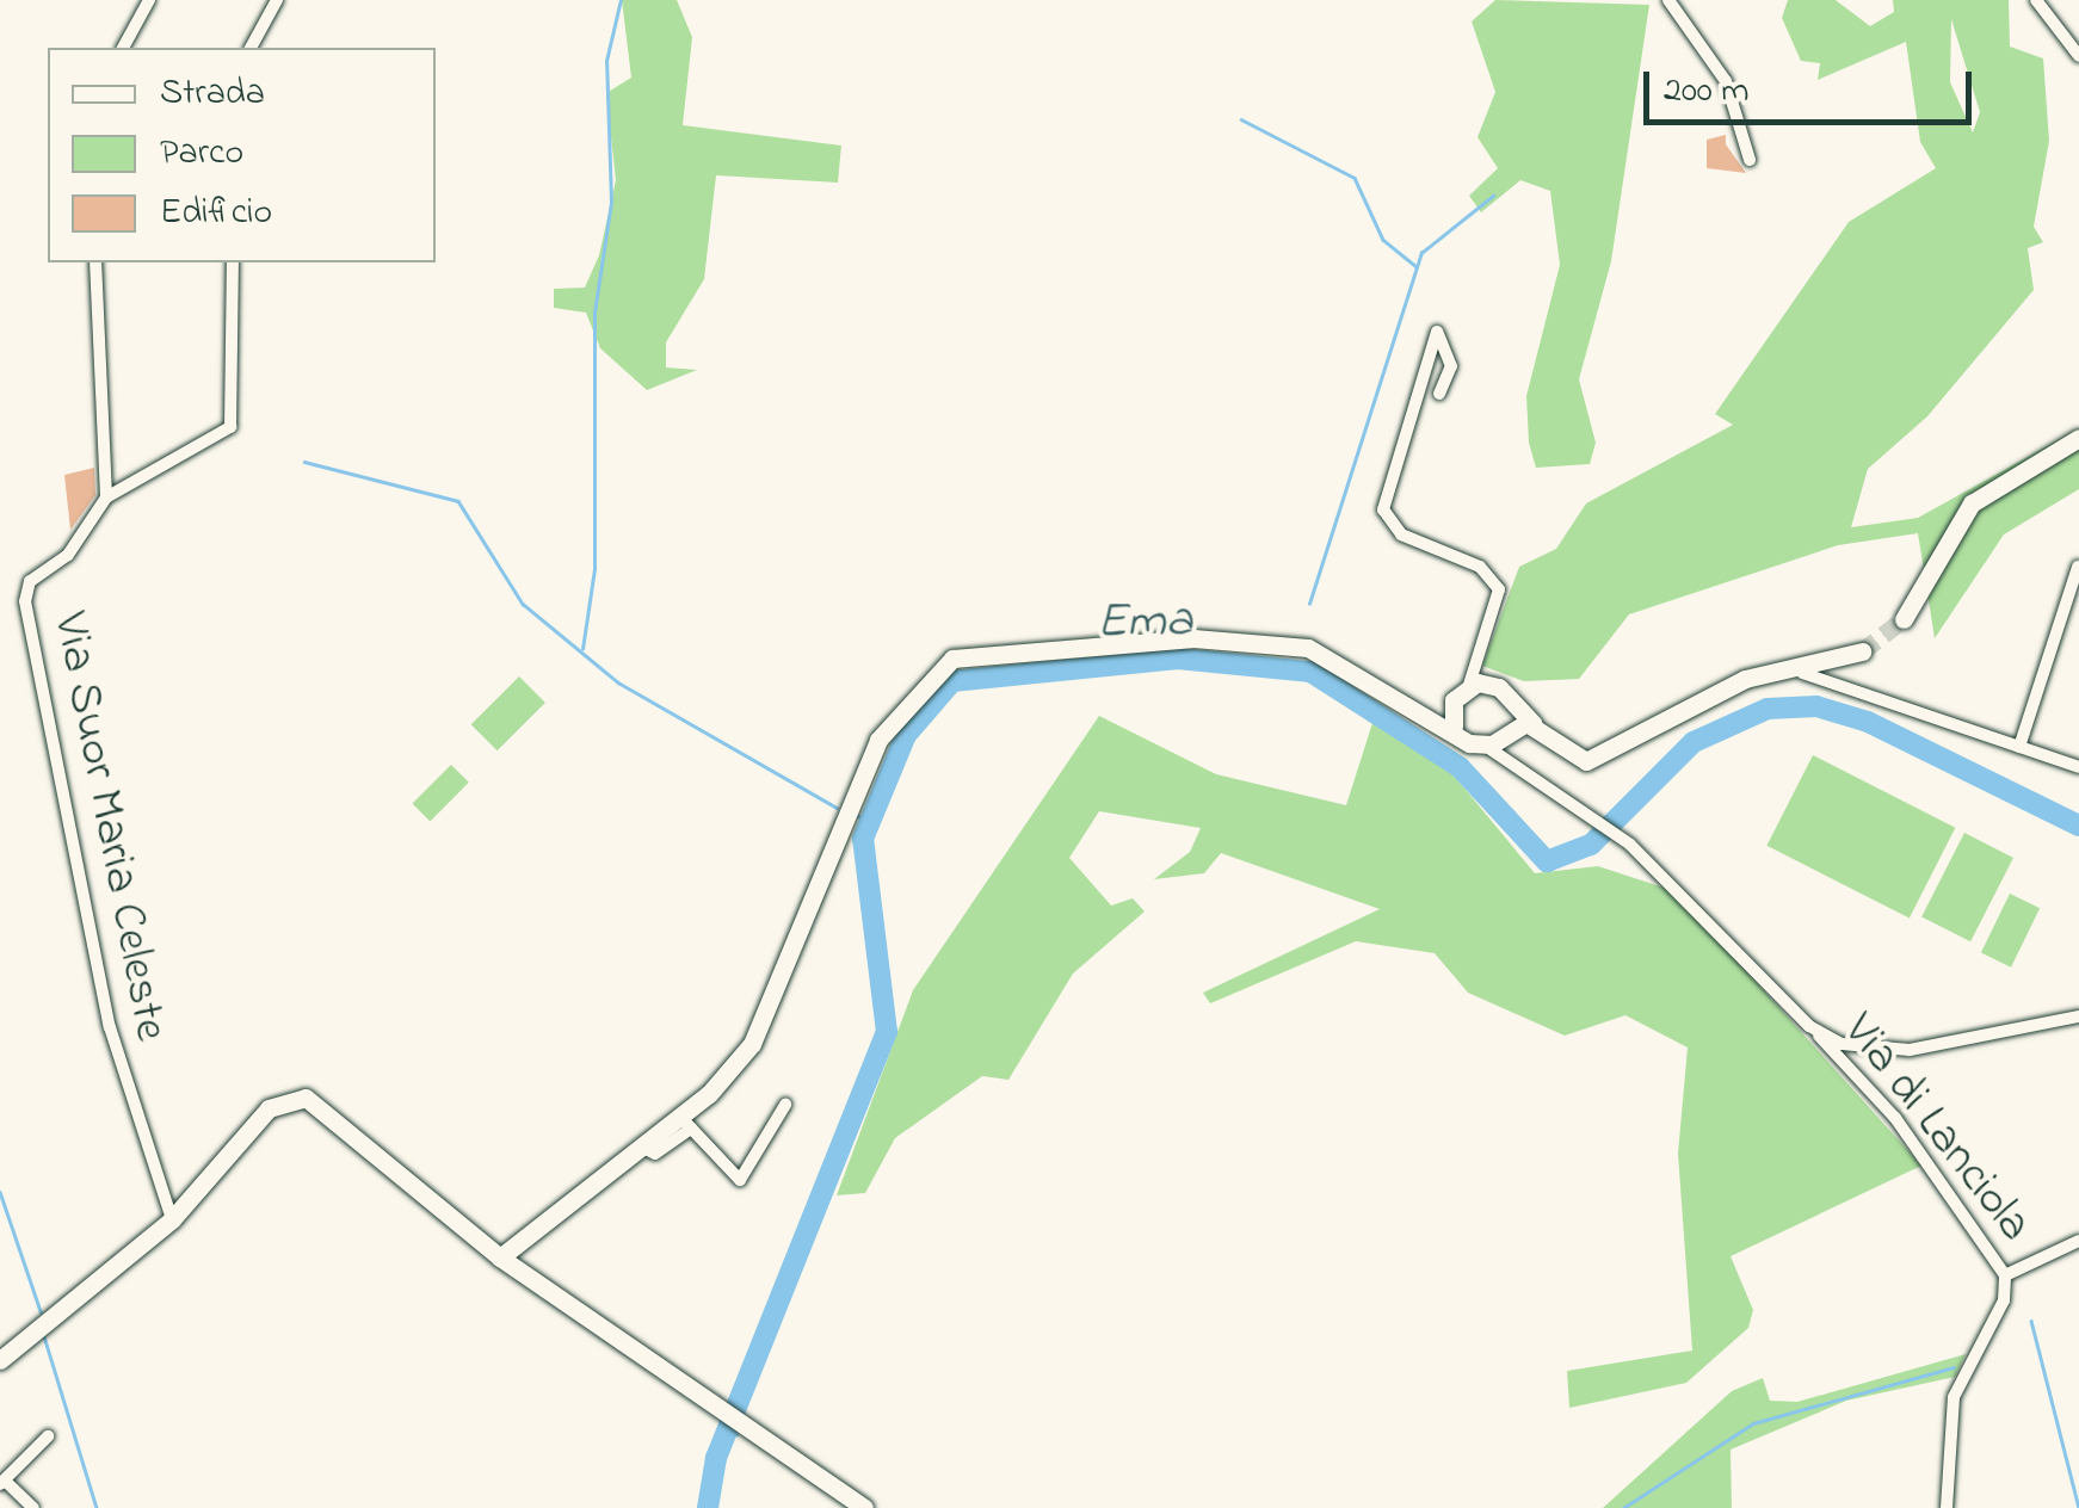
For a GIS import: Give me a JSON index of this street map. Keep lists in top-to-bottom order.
{
  "streets": {
    "street": ["Via Suor Maria Celeste", "Via di Lanciola"]
  },
  "water": ["Ema"],
  "legend": ["Strada", "Parco", "Edificio"],
  "scale_bar": "200 m"
}
